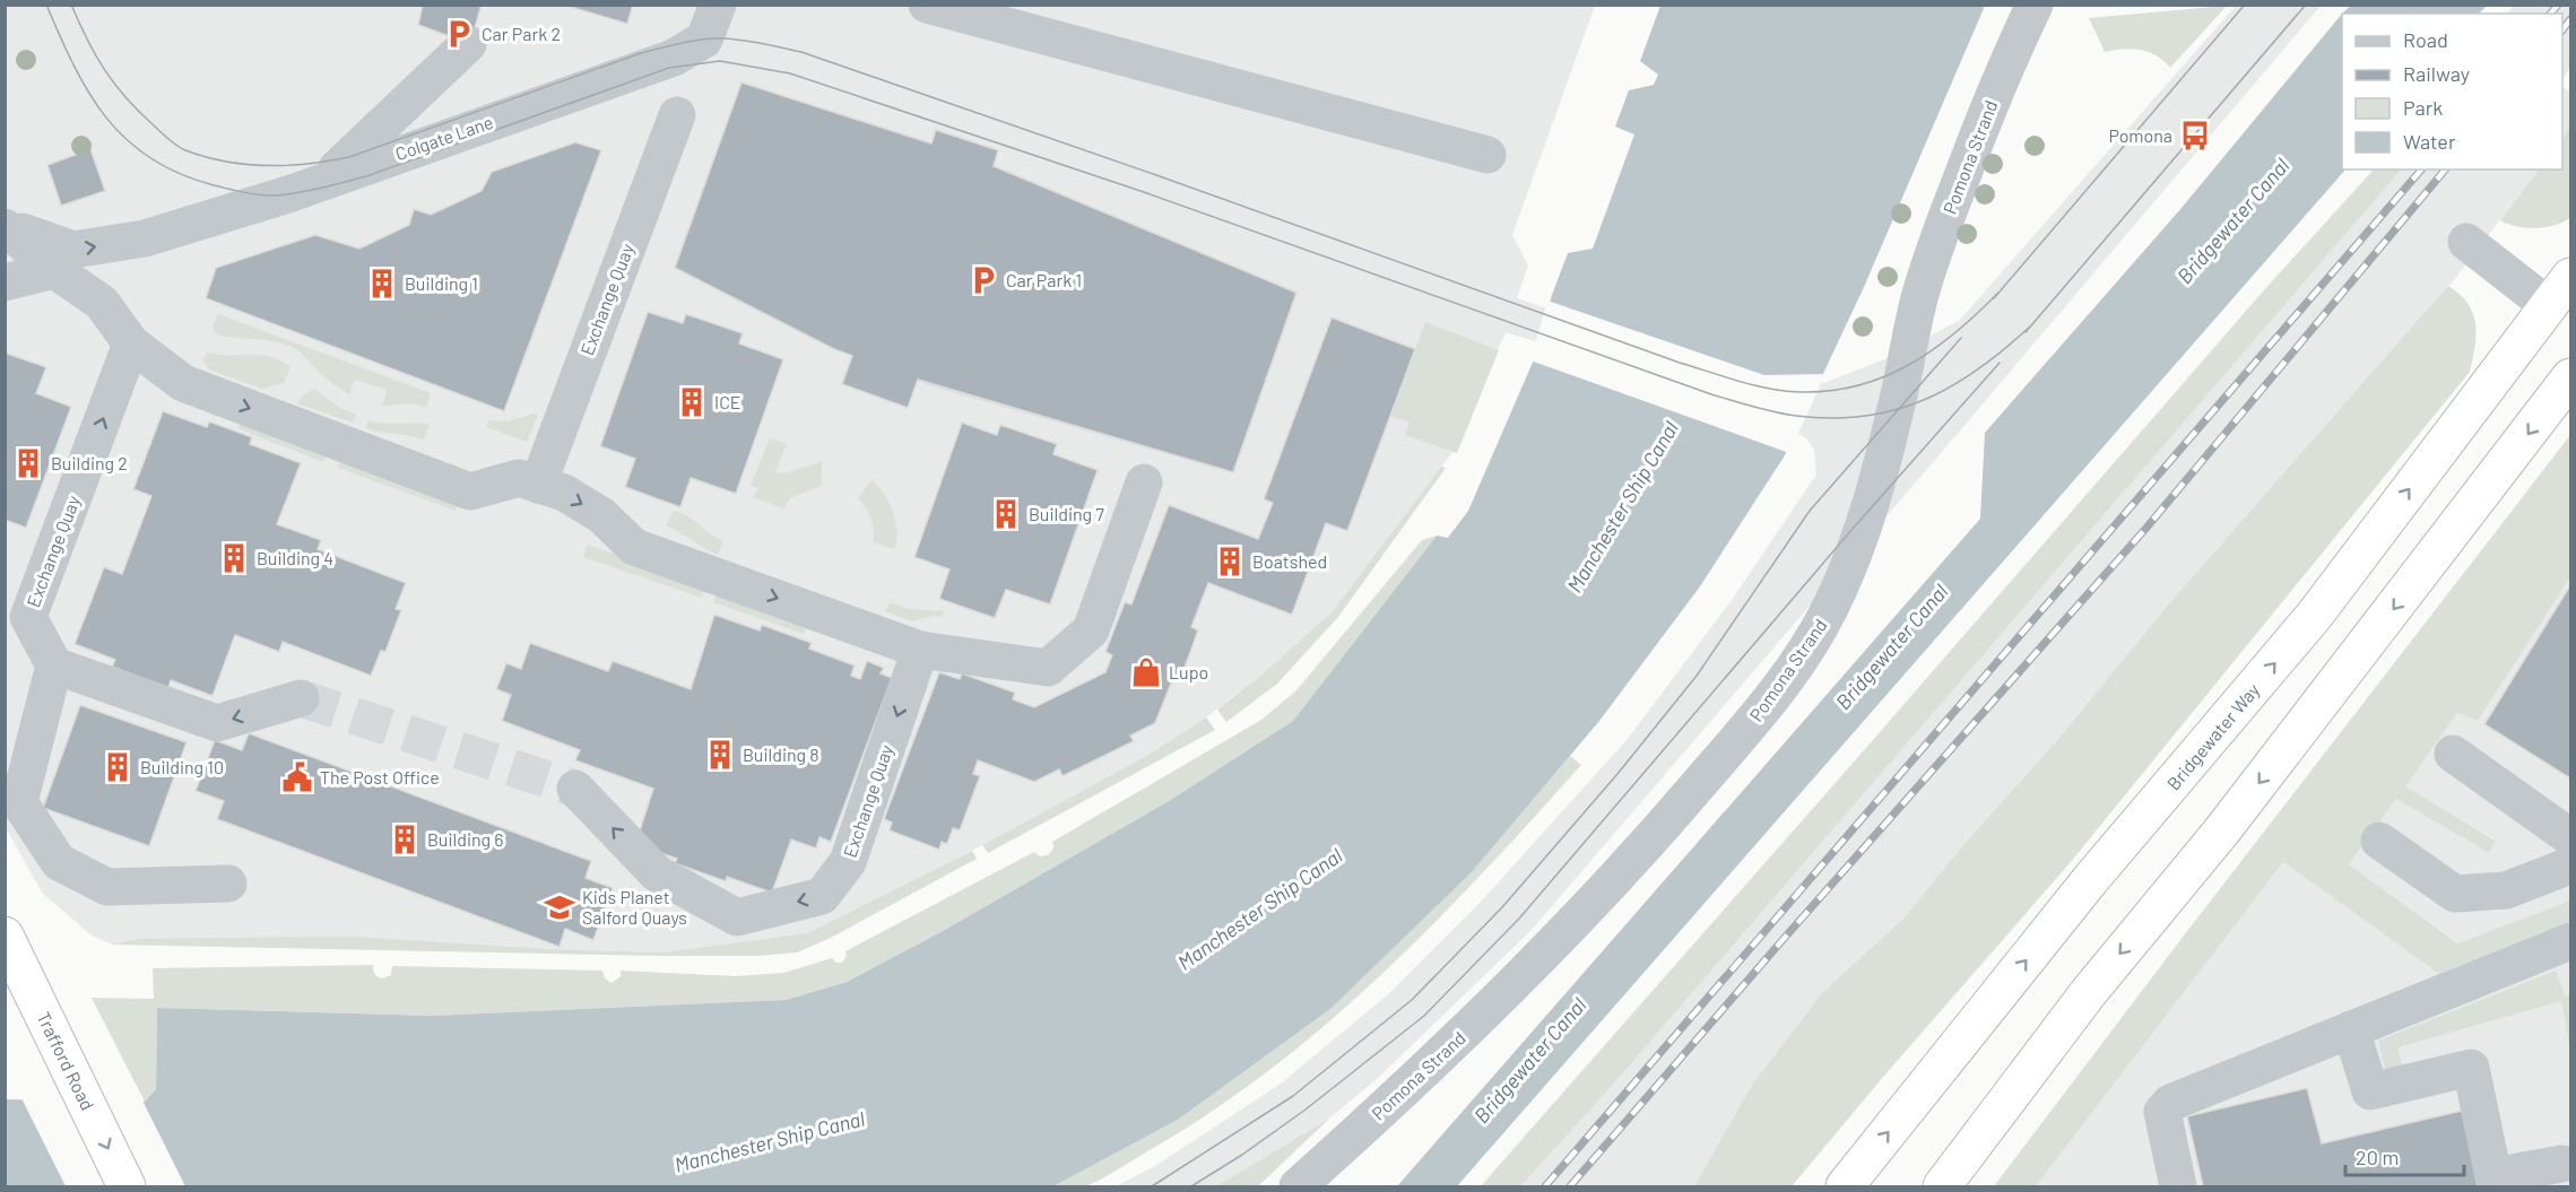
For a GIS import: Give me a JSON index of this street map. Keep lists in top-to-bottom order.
{
  "streets": {
    "highway": ["Bridgewater Way", "Trafford Road"],
    "street": ["Colgate Lane", "Pomona Strand", "Exchange Quay"]
  },
  "one_way": ["Colgate Lane", "Trafford Road"],
  "water": ["Bridgewater Canal", "Manchester Ship Canal"],
  "places": {
    "parking": ["Car Park 2", "Car Park 1"],
    "bus stop": ["Pomona"],
    "building": [
      "Building 1",
      "ICE",
      "Building 2",
      "Building 7",
      "Building 4",
      "Boatshed",
      "Building 8",
      "Building 10",
      "Building 6"
    ],
    "shop": ["Lupo"],
    "public building": ["The Post Office"],
    "school or university": ["Kids Planet Salford Quays"]
  },
  "legend": [
    "Road",
    "Railway",
    "Park",
    "Water"
  ],
  "scale_bar": "20 m"
}
